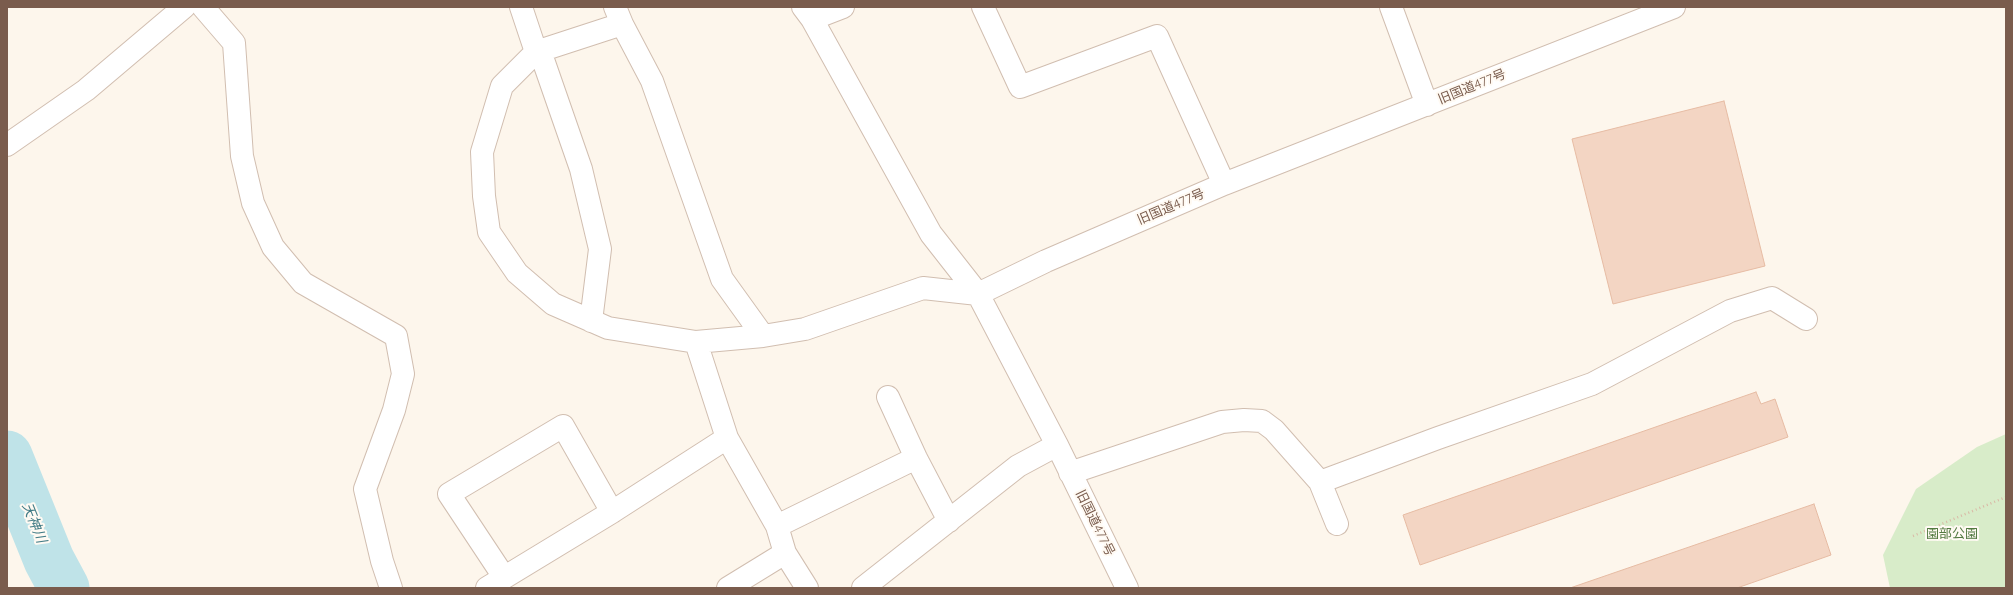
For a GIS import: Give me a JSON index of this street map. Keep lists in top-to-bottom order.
{
  "streets": {
    "street": ["旧国道477号"]
  },
  "water": ["天神川"],
  "parks": ["園部公園"]
}
